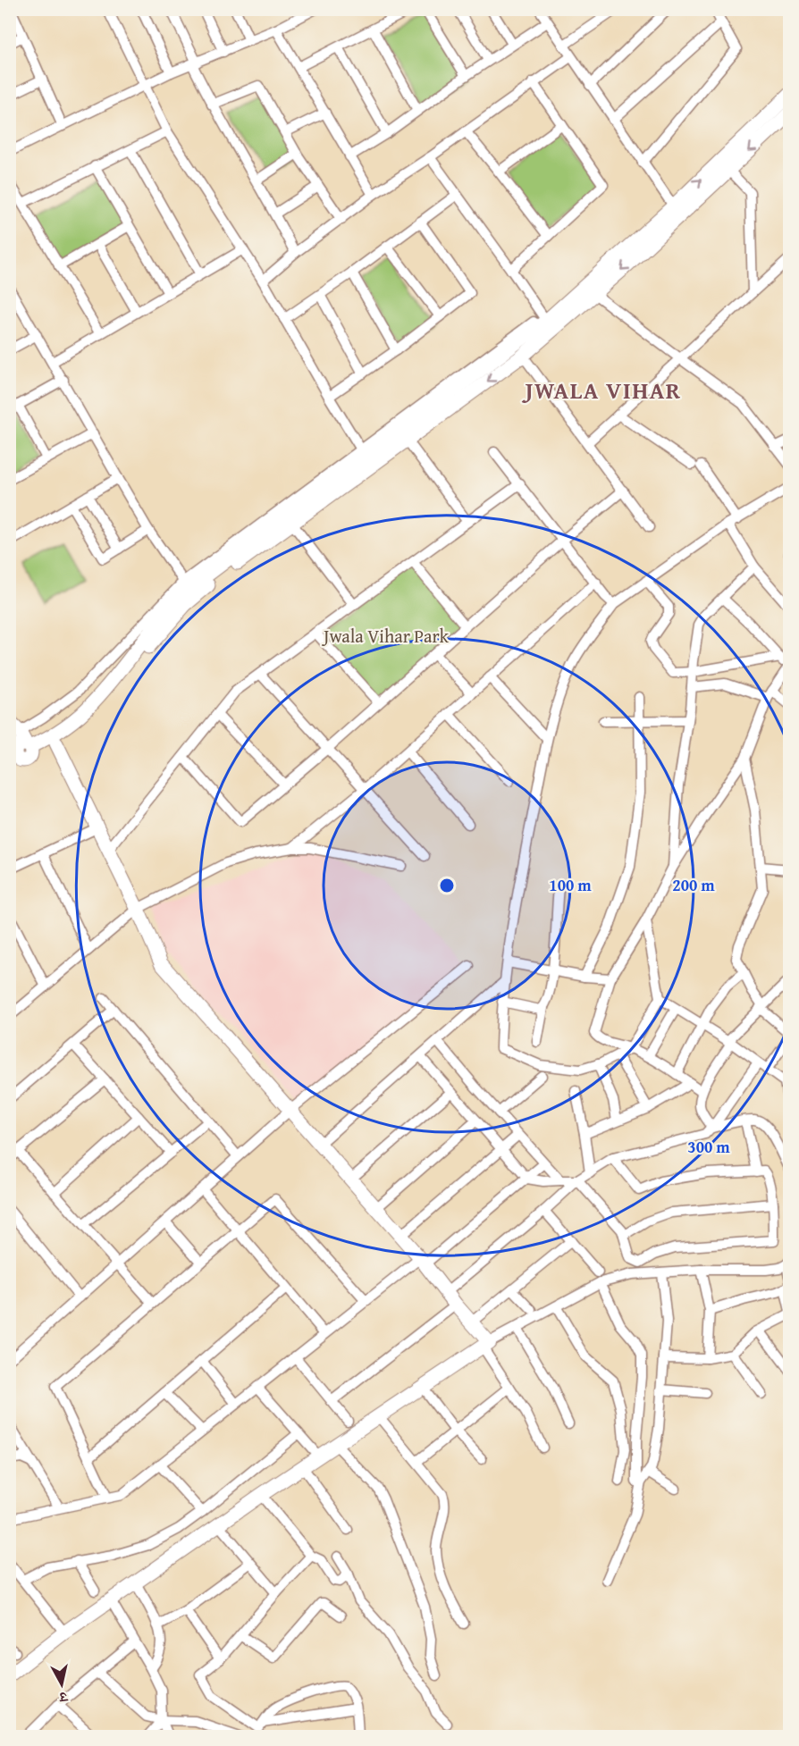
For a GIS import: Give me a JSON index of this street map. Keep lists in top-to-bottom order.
{
  "districts": ["JWALA VIHAR"],
  "parks": ["Jwala Vihar Park"],
  "north": "bottom",
  "rings": ["100 m", "200 m", "300 m"]
}
